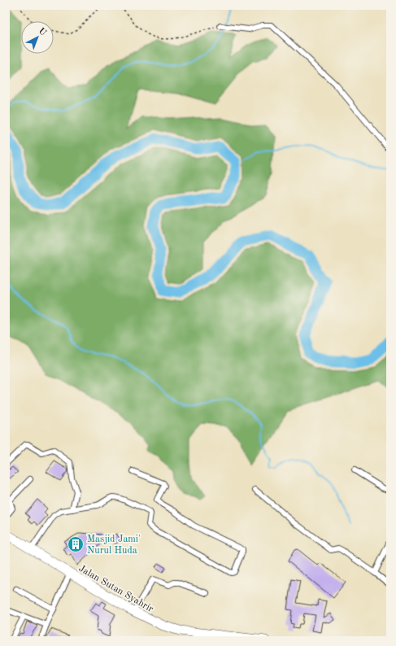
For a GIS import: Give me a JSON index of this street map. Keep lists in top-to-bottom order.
{
  "streets": {
    "highway": ["Jalan Sutan Syahrir"]
  },
  "places": {
    "building": ["Masjid Jami' Nurul Huda"]
  },
  "north": "top right"
}
